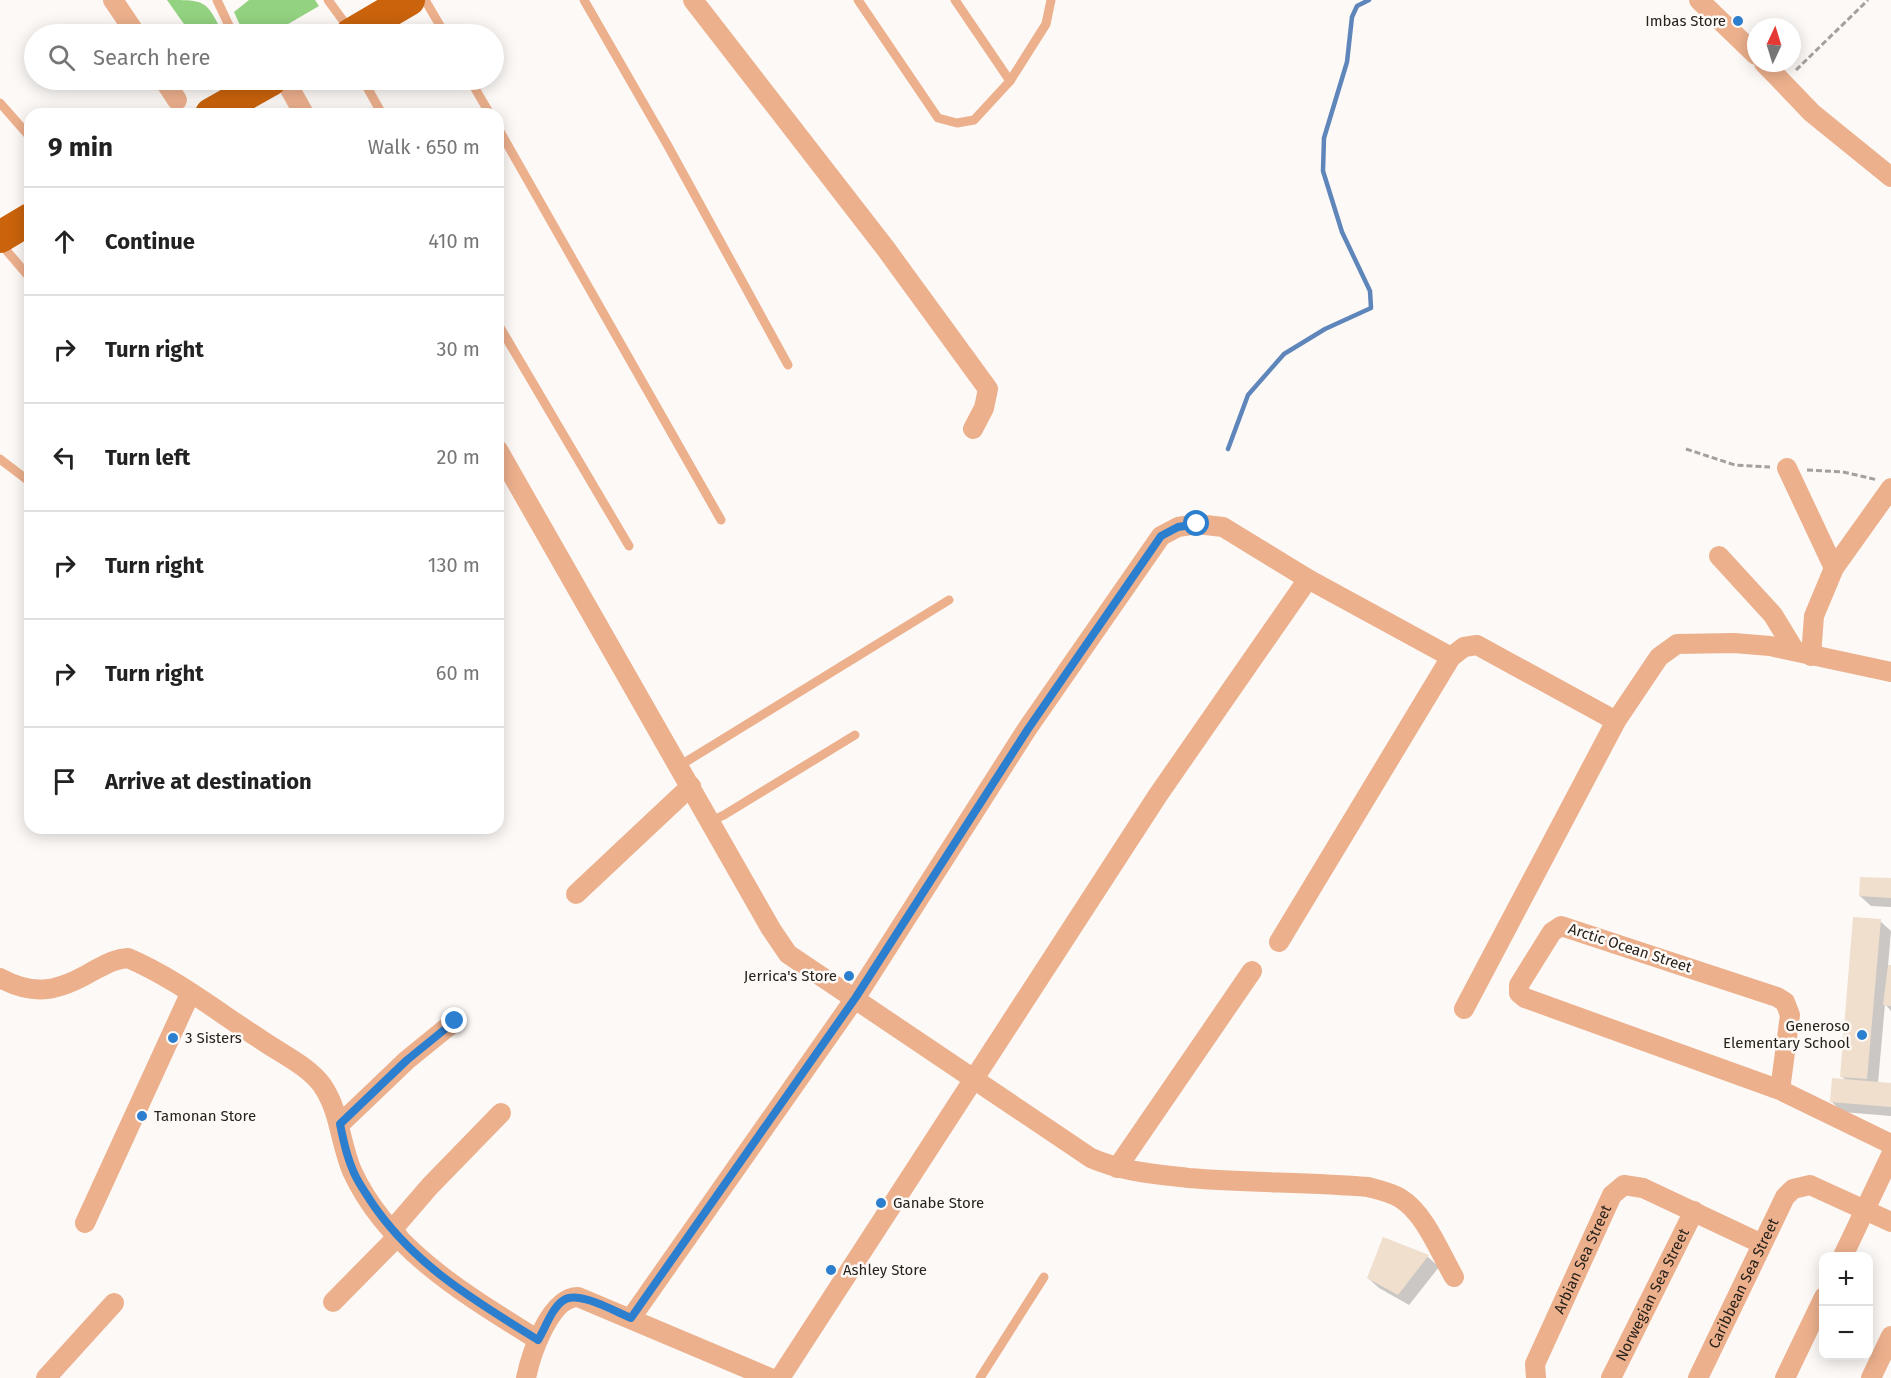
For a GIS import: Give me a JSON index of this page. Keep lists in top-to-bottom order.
{
  "streets": {
    "street": [
      "Arctic Ocean Street",
      "Arbian Sea Street",
      "Caribbean Sea Street",
      "Norwegian Sea Street"
    ]
  },
  "crossings": [
    ["Arbian Sea Street", "Caribbean Sea Street"],
    ["Arbian Sea Street", "Norwegian Sea Street"]
  ],
  "places": [
    "Imbas Store",
    "Jerrica's Store",
    "Generoso Elementary School",
    "3 Sisters",
    "Tamonan Store",
    "Ganabe Store",
    "Ashley Store"
  ],
  "north": "top",
  "page": {
    "search": "Search here",
    "heading": ["9 min", "Walk · 650 m"],
    "list": [
      ["Continue", "410 m"],
      ["Turn right", "30 m"],
      ["Turn left", "20 m"],
      ["Turn right", "130 m"],
      ["Turn right", "60 m"],
      "Arrive at destination"
    ],
    "map_buttons": ["+", "−"]
  }
}
